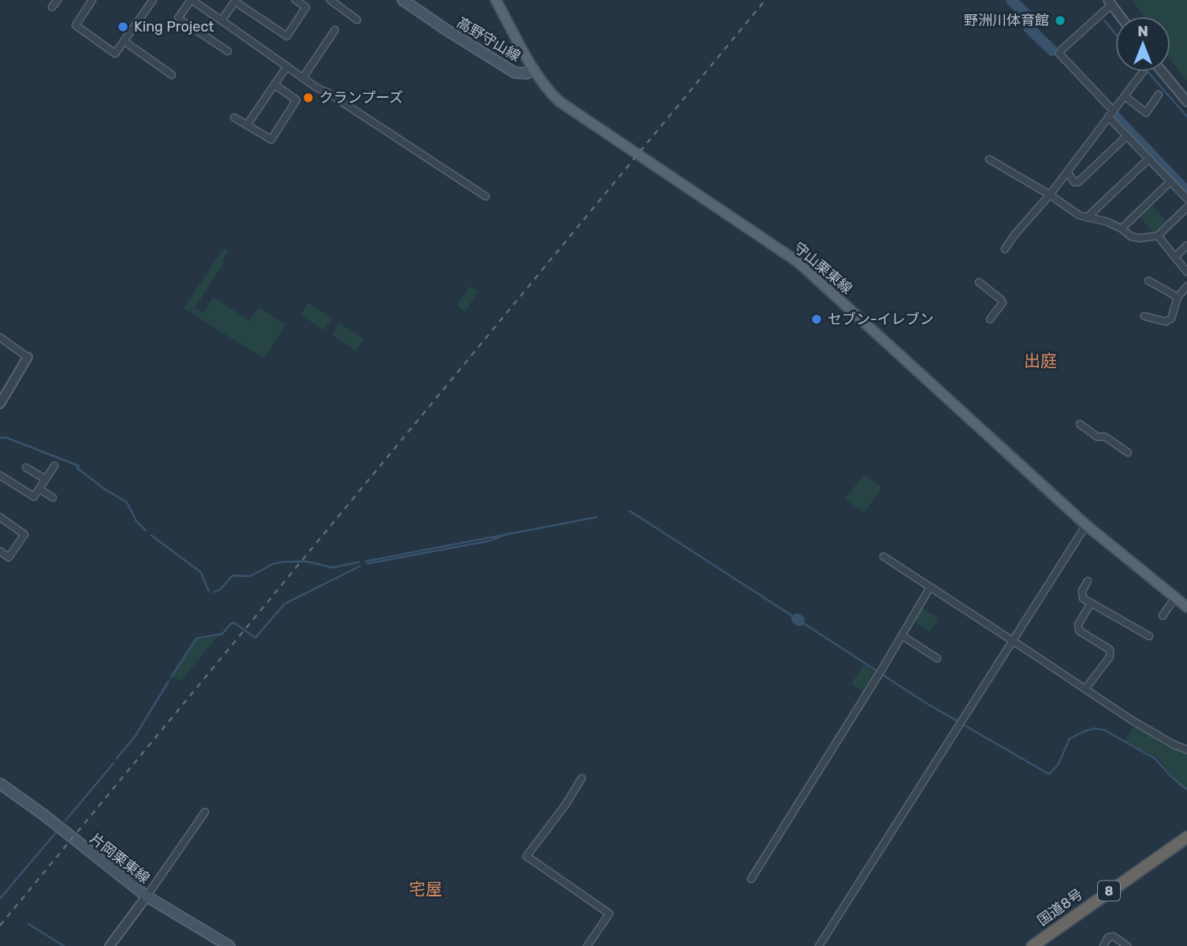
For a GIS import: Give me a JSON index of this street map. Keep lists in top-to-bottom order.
{
  "streets": {
    "highway": ["8", "国道8号"],
    "main road": ["高野守山線", "守山栗東線", "片岡栗東線"]
  },
  "crossings": [
    ["高野守山線", "守山栗東線"]
  ],
  "districts": ["出庭", "宅屋"],
  "places": [
    "野洲川体育館",
    "King Project",
    "クランプーズ",
    "セブン-イレブン"
  ],
  "north": "top"
}
